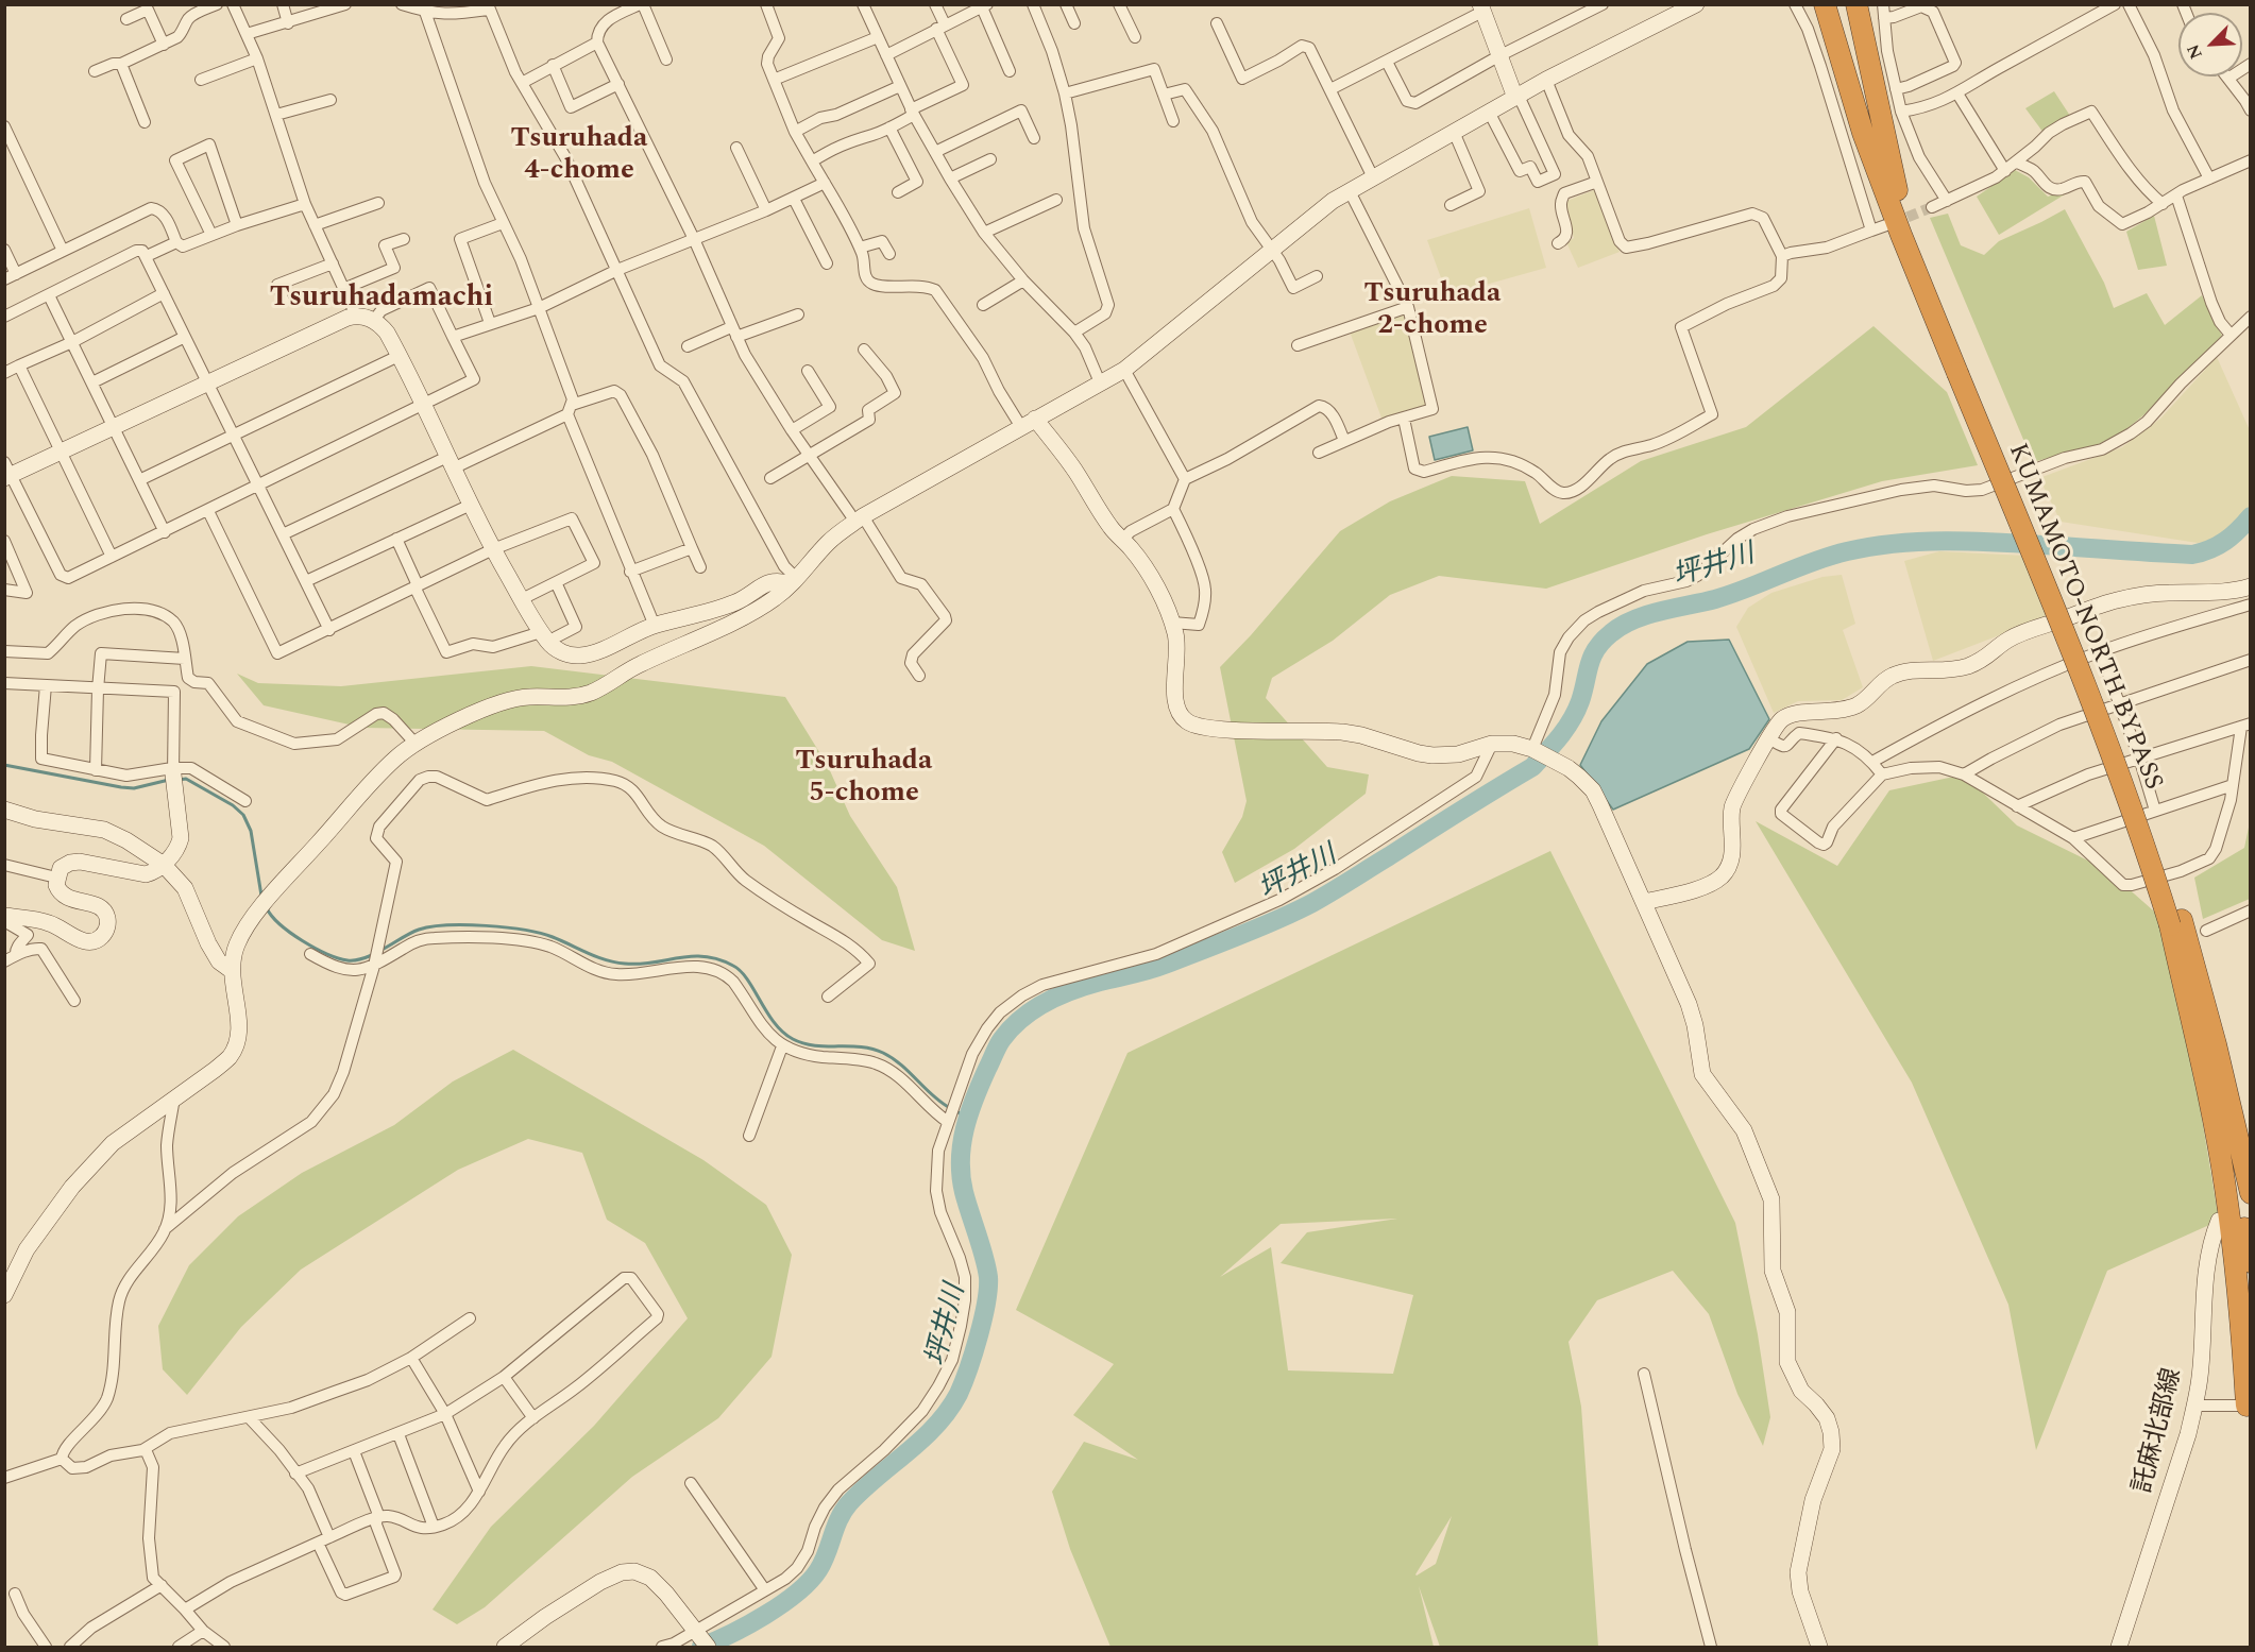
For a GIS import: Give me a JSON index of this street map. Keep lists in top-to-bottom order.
{
  "streets": {
    "highway": ["KUMAMOTO-NORTH BYPASS"],
    "street": ["託麻北部線"]
  },
  "districts": [
    "Tsuruhada 4-chome",
    "Tsuruhada 2-chome",
    "Tsuruhadamachi",
    "Tsuruhada 5-chome"
  ],
  "water": ["坪井川"],
  "north": "bottom left"
}
